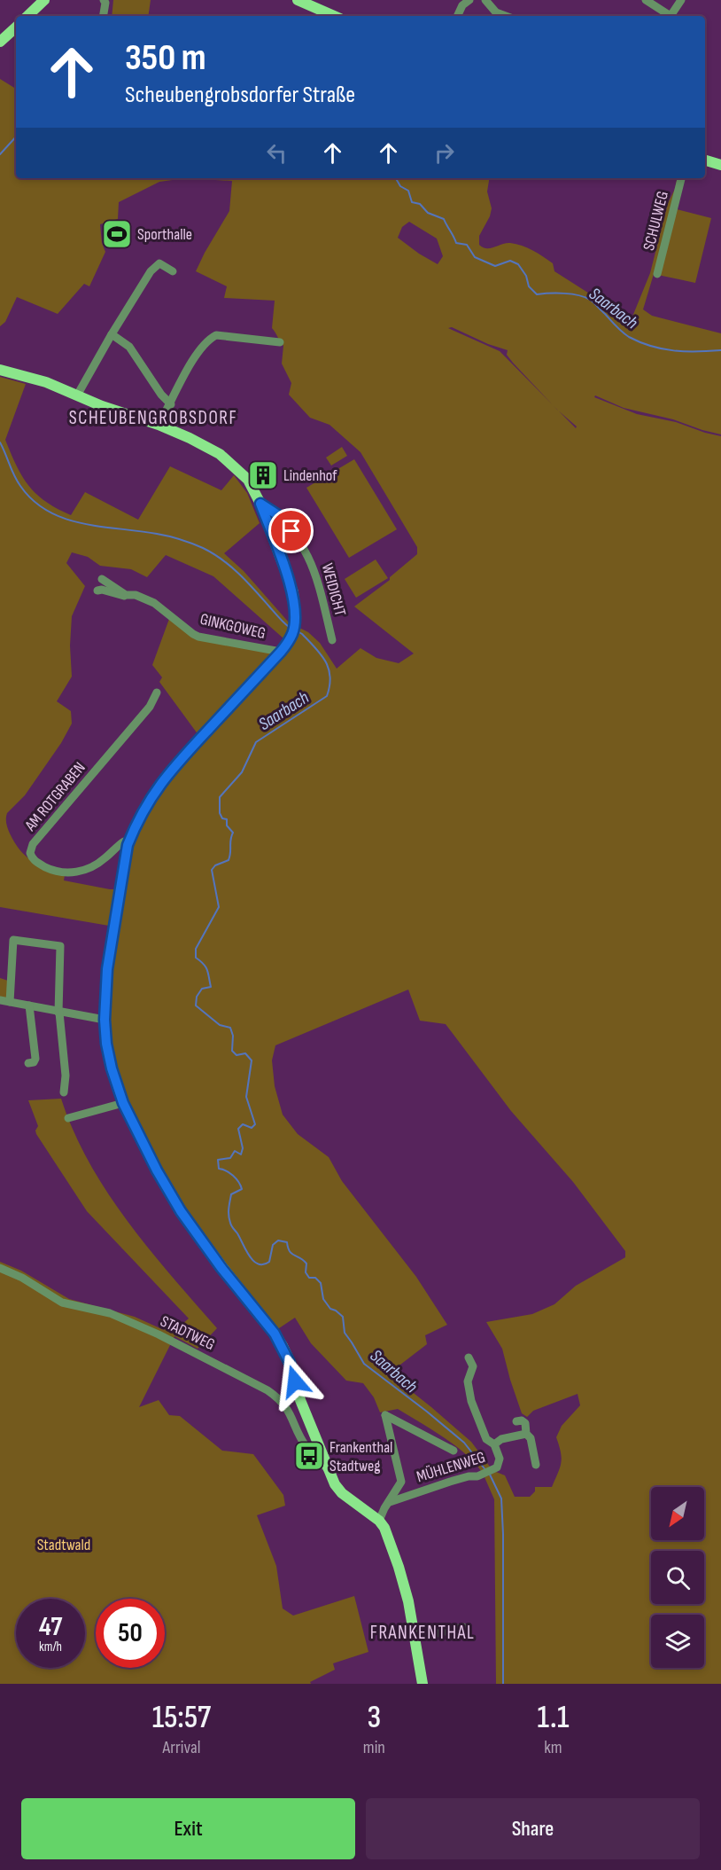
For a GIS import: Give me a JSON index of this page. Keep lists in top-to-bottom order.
{
  "streets": {
    "street": [
      "SCHULWEG",
      "WEIDICHT",
      "GINKGOWEG",
      "AM ROTGRABEN",
      "STADTWEG",
      "MÜHLENWEG"
    ]
  },
  "districts": ["SCHEUBENGROBSDORF", "FRANKENTHAL"],
  "water": ["Saarbach"],
  "parks": ["Stadtwald"],
  "places": {
    "sports": ["Sporthalle"],
    "building": ["Lindenhof"],
    "bus stop": ["Frankenthal Stadtweg"]
  },
  "north": "bottom left",
  "page": {
    "turn": ["350 m", "Scheubengrobsdorfer Straße"],
    "speed": "47 km/h",
    "limit": "50",
    "eta": [
      "15:57",
      "Arrival",
      "3",
      "min",
      "1.1",
      "km"
    ],
    "buttons": ["Exit", "Share"]
  }
}
